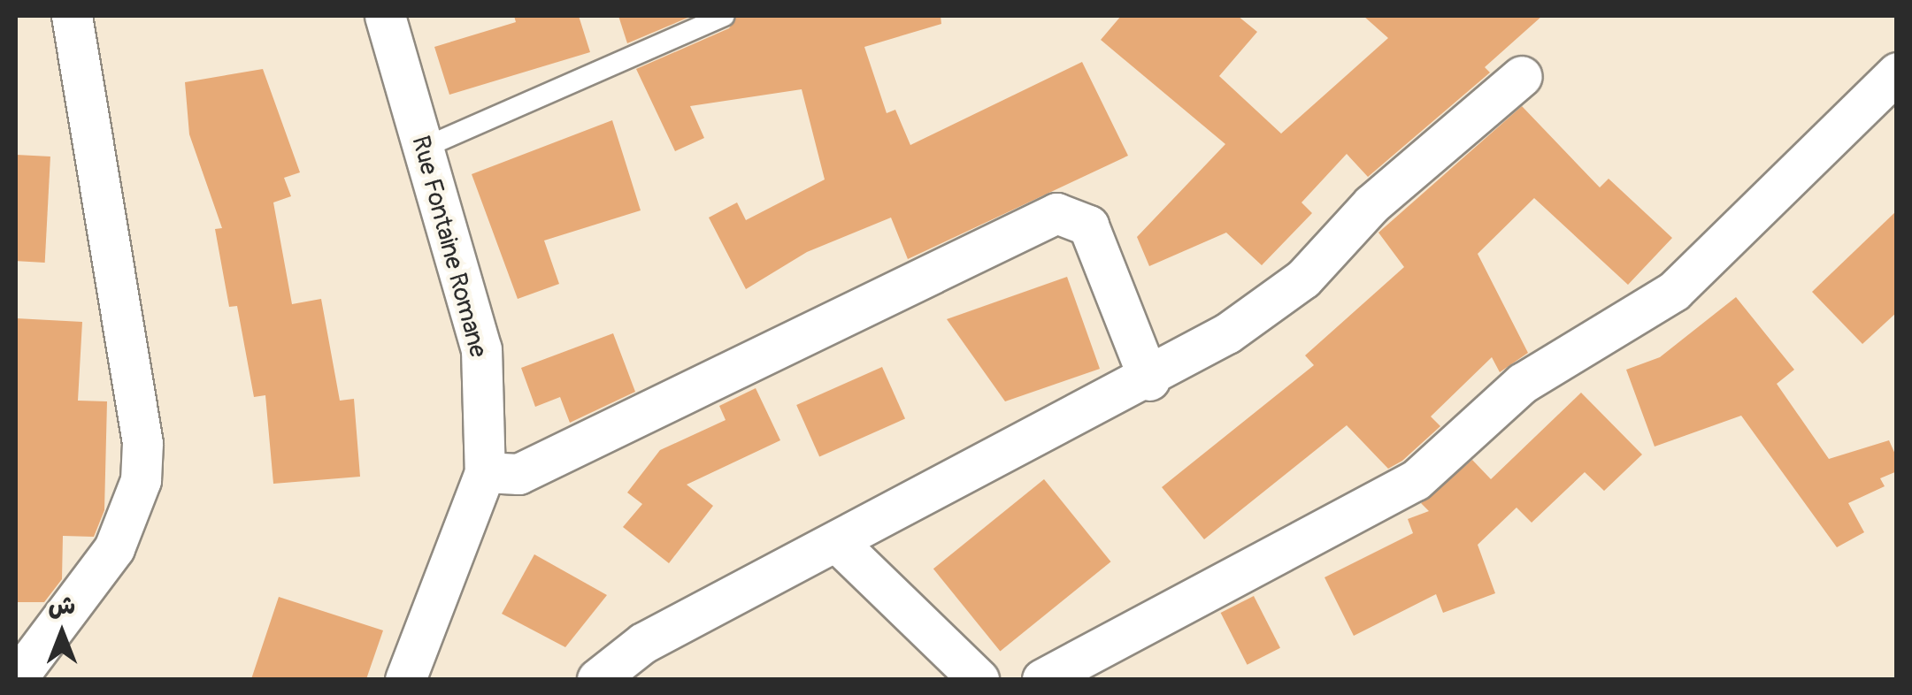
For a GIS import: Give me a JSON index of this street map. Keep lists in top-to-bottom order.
{
  "streets": {
    "street": ["Rue Fontaine Romane"]
  },
  "north": "top"
}
